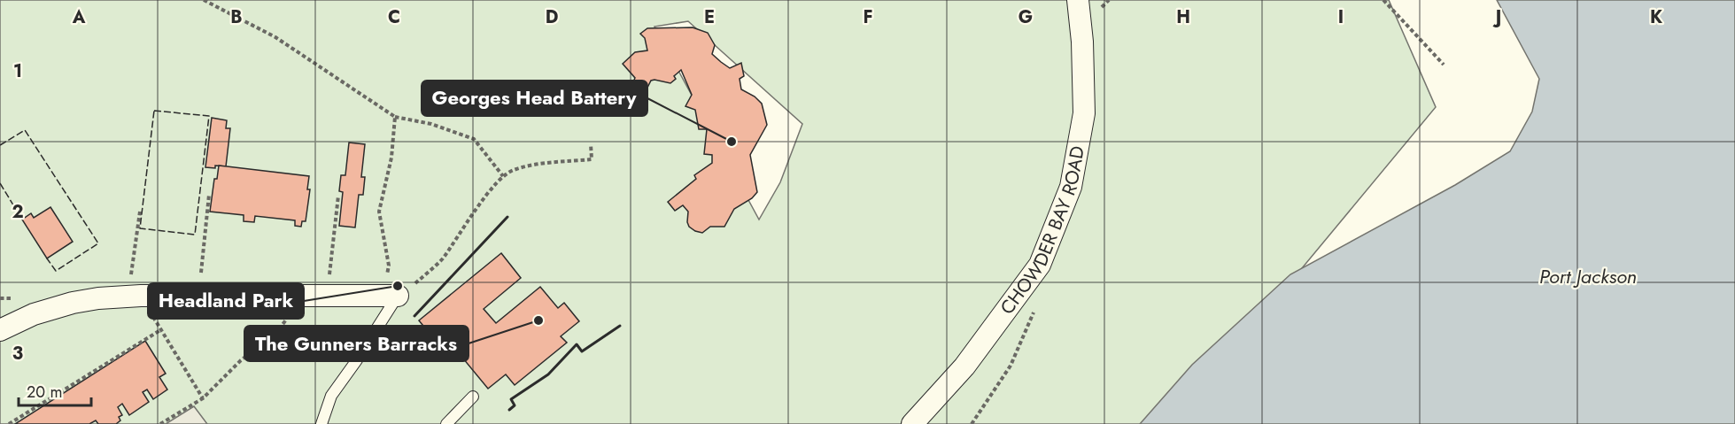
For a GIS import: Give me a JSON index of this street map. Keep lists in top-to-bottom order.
{
  "streets": {
    "street": ["CHOWDER BAY ROAD"]
  },
  "water": ["Port Jackson"],
  "places": ["Georges Head Battery", "Headland Park", "The Gunners Barracks"],
  "scale_bar": "20 m",
  "grid": {
    "columns": [
      "A",
      "B",
      "C",
      "D",
      "E",
      "F",
      "G",
      "H",
      "I",
      "J",
      "K"
    ],
    "rows": ["1", "2", "3"]
  }
}
